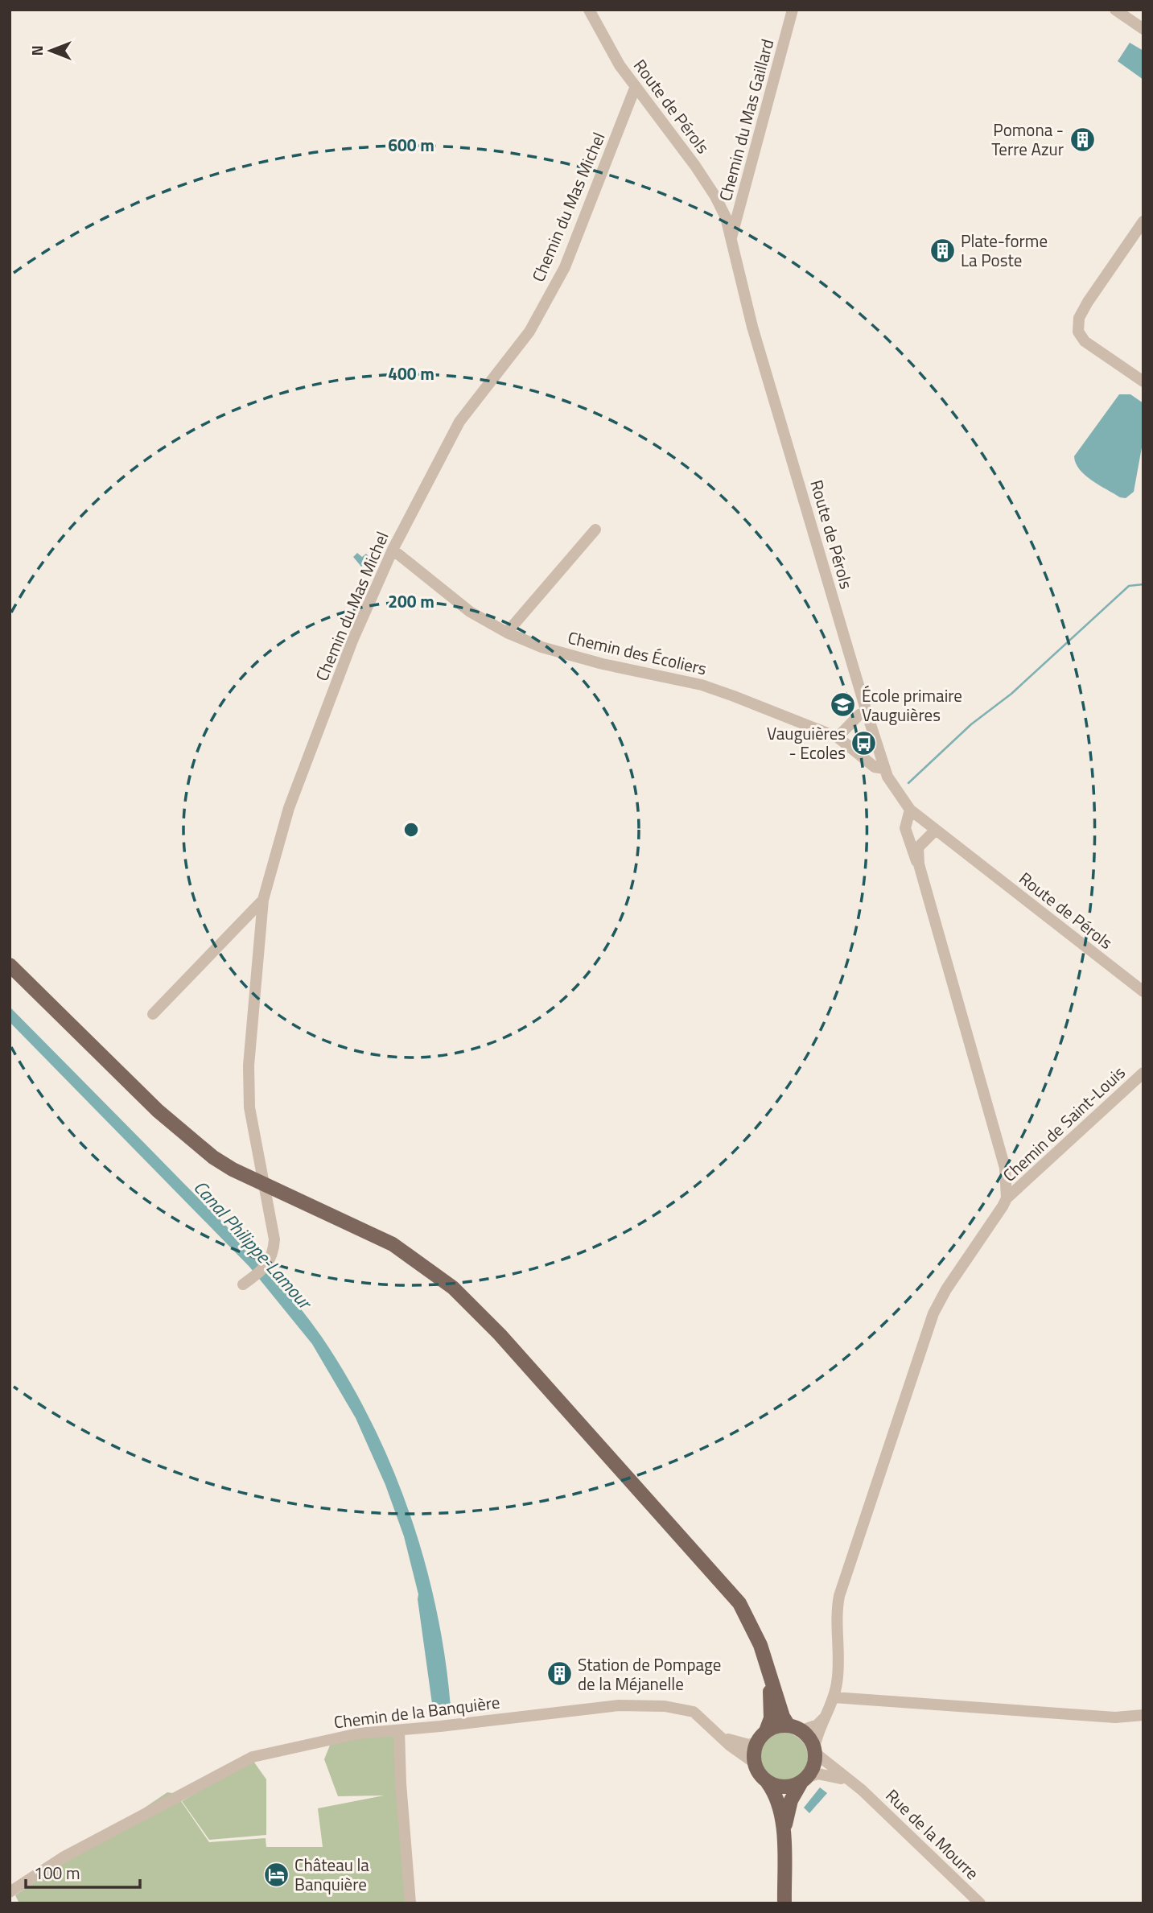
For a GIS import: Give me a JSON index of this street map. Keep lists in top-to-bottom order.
{
  "streets": {
    "street": [
      "Route de Pérols",
      "Chemin du Mas Gaillard",
      "Chemin du Mas Michel",
      "Chemin des Écoliers",
      "Chemin de Saint-Louis",
      "Chemin de la Banquière",
      "Rue de la Mourre"
    ]
  },
  "crossings": [
    ["Route de Pérols", "Chemin du Mas Gaillard"],
    ["Route de Pérols", "Chemin du Mas Michel"],
    ["Route de Pérols", "Chemin des Écoliers"],
    ["Chemin du Mas Michel", "Chemin des Écoliers"],
    ["Chemin de Saint-Louis", "Chemin de la Banquière"],
    ["Chemin de Saint-Louis", "Rue de la Mourre"],
    ["Chemin de la Banquière", "Rue de la Mourre"]
  ],
  "water": ["Canal Philippe-Lamour"],
  "places": {
    "building": ["Pomona - Terre Azur", "Plate-forme La Poste", "Station de Pompage de la Méjanelle"],
    "school or university": ["École primaire Vauguières"],
    "bus stop": ["Vauguières - Ecoles"],
    "hotel": ["Château la Banquière"]
  },
  "scale_bar": "100 m",
  "north": "left",
  "rings": ["600 m", "400 m", "200 m"]
}
